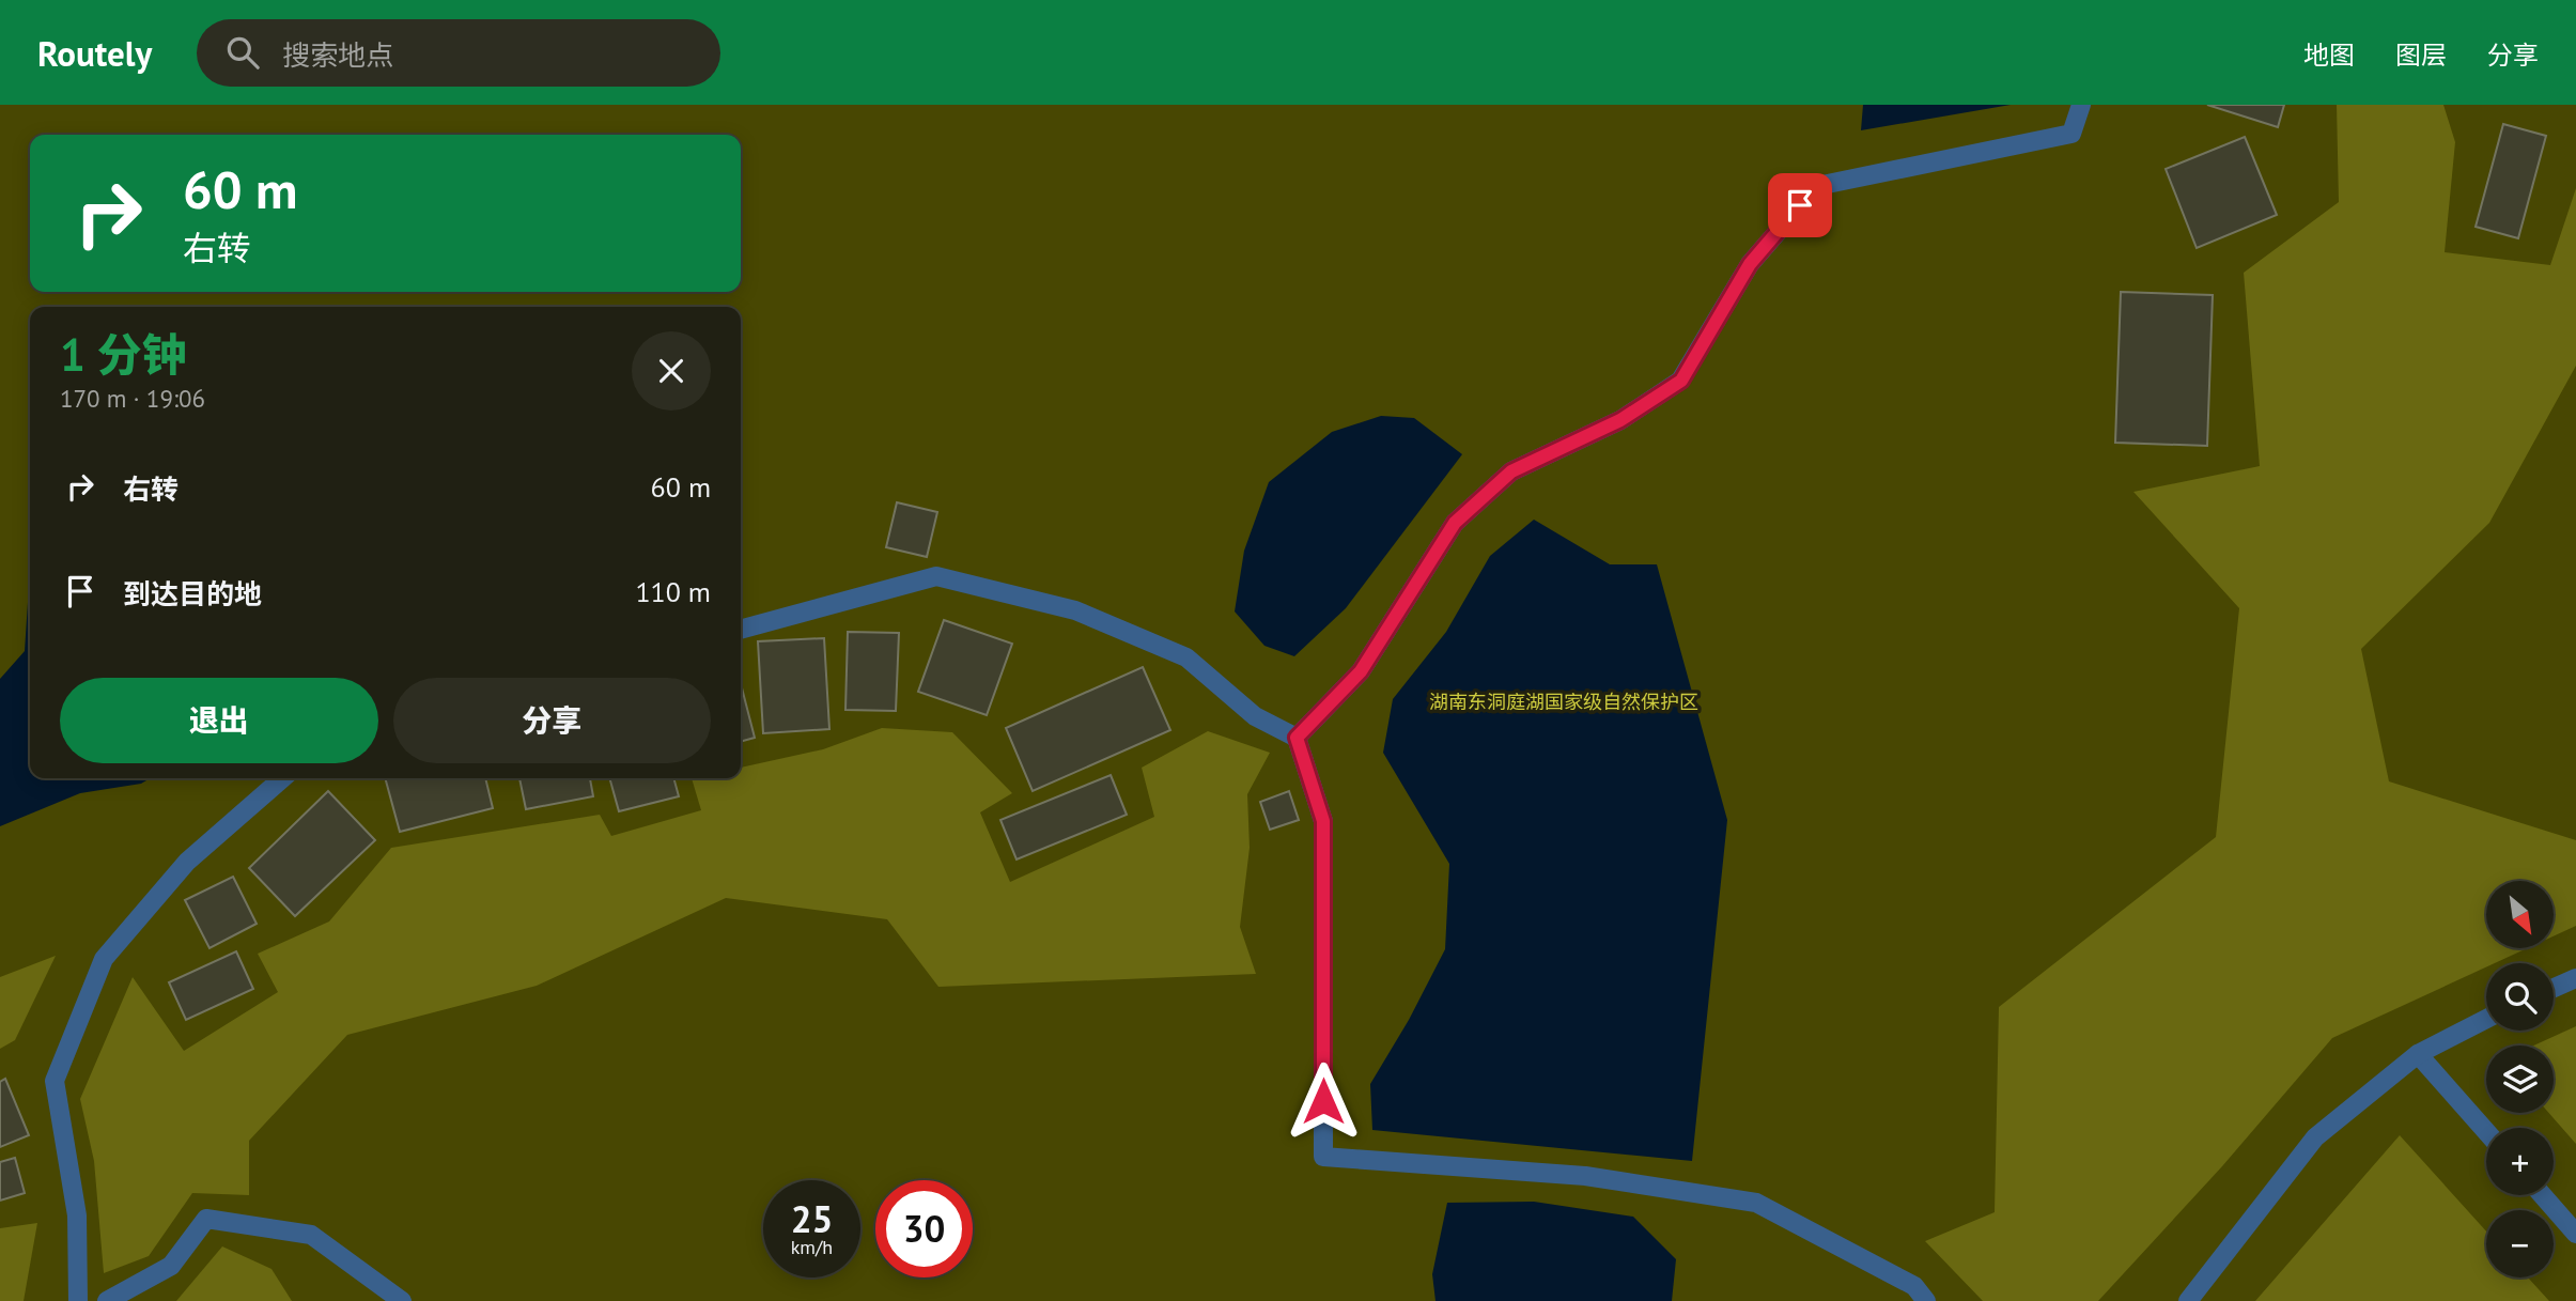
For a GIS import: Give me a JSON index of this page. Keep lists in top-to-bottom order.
{
  "parks": ["湖南东洞庭湖国家级自然保护区"],
  "north": "bottom right",
  "page": {
    "header": "Routely",
    "search": "搜索地点",
    "nav": ["地图", "图层", "分享"],
    "turn": ["60 m", "右转"],
    "heading": ["1 分钟", "170 m · 19:06"],
    "list": [
      {
        "name": "右转",
        "value": "60 m"
      },
      {
        "name": "到达目的地",
        "value": "110 m"
      }
    ],
    "buttons": ["退出", "分享"],
    "map_buttons": ["+", "−"],
    "speed": "25 km/h",
    "limit": "30"
  }
}
